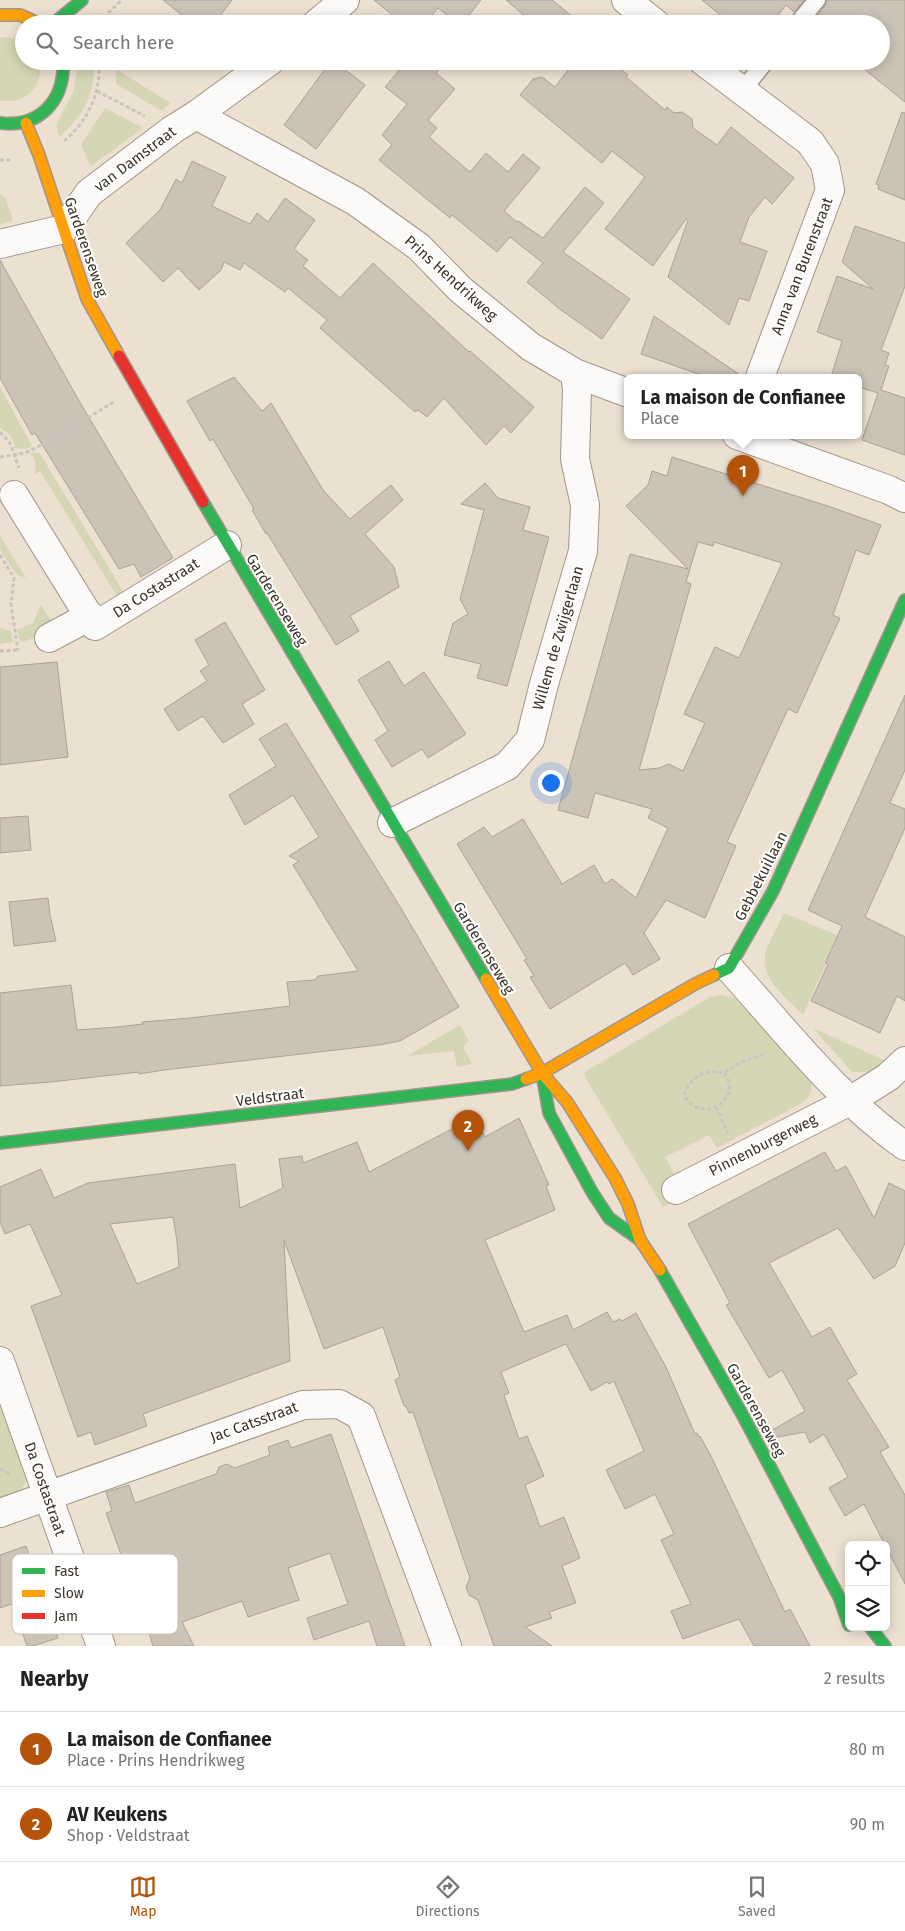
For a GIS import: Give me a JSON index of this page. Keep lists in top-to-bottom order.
{
  "streets": {
    "main road": ["Garderenseweg", "Gebbekuillaan", "Veldstraat"],
    "street": [
      "van Damstraat",
      "Anna van Burenstraat",
      "Prins Hendrikweg",
      "Da Costastraat",
      "Willem de Zwijgerlaan",
      "Pinnenburgerweg",
      "Jac Catsstraat"
    ]
  },
  "crossings": [
    ["van Damstraat", "Garderenseweg"],
    ["van Damstraat", "Prins Hendrikweg"],
    ["Garderenseweg", "Da Costastraat"],
    ["Garderenseweg", "Willem de Zwijgerlaan"],
    ["Garderenseweg", "Veldstraat"],
    ["Prins Hendrikweg", "Willem de Zwijgerlaan"],
    ["Da Costastraat", "Jac Catsstraat"]
  ],
  "legend": ["Fast", "Slow", "Jam"],
  "page": {
    "search": "Search here",
    "popup": ["La maison de Confianee", "Place"],
    "pins": ["1", "2"],
    "heading": ["Nearby", "2 results"],
    "list": [
      {
        "mark": "1",
        "name": "La maison de Confianee",
        "note": "Place · Prins Hendrikweg",
        "value": "80 m"
      },
      {
        "mark": "2",
        "name": "AV Keukens",
        "note": "Shop · Veldstraat",
        "value": "90 m"
      }
    ],
    "nav": ["Map", "Directions", "Saved"]
  }
}
